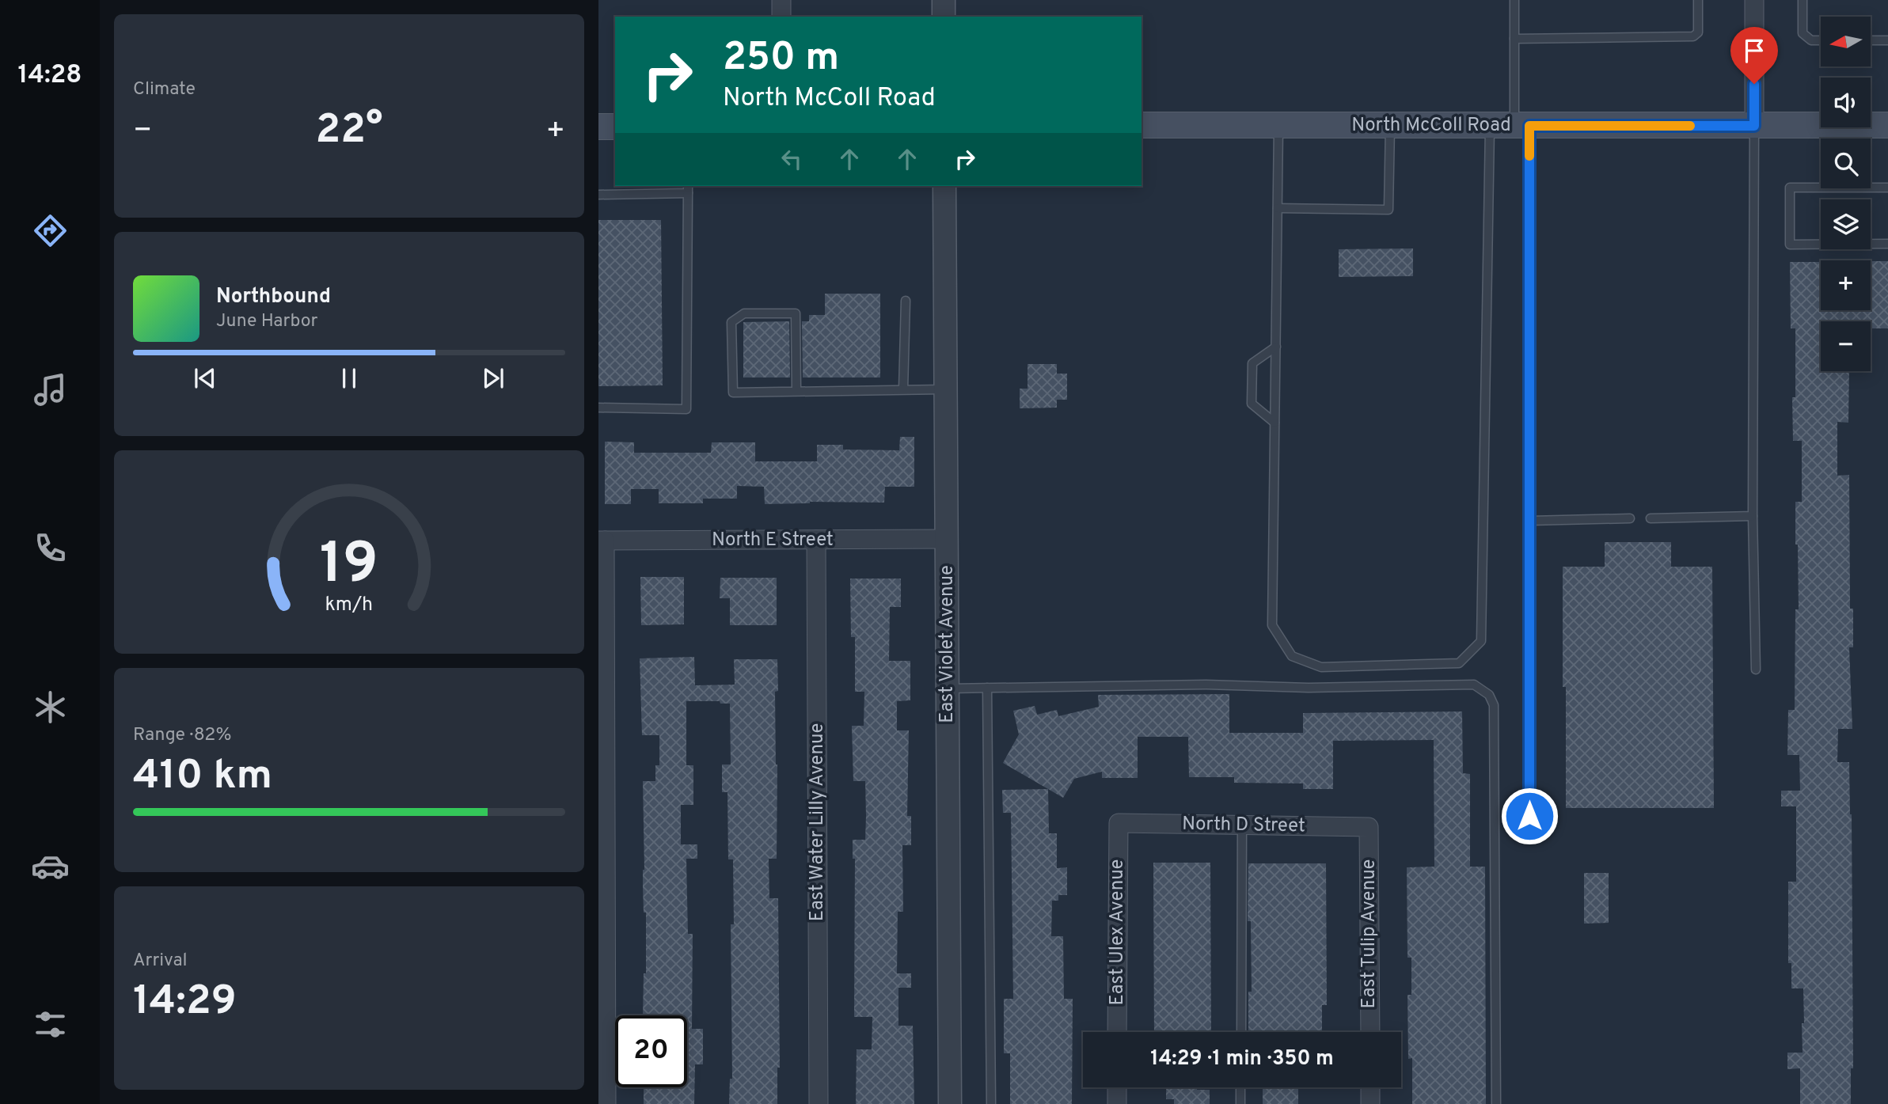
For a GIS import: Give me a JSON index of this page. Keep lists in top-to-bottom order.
{
  "streets": {
    "main road": ["North McColl Road"],
    "street": [
      "North E Street",
      "East Violet Avenue",
      "East Water Lilly Avenue",
      "North D Street",
      "East Ulex Avenue",
      "East Tulip Avenue"
    ]
  },
  "crossings": [
    ["North E Street", "East Violet Avenue"],
    ["North E Street", "East Water Lilly Avenue"],
    ["North D Street", "East Ulex Avenue"],
    ["North D Street", "East Tulip Avenue"]
  ],
  "north": "left",
  "page": {
    "tabs": "14:28",
    "tile": [
      "Climate",
      ["Range · 82%", "410 km"],
      ["Arrival", "14:29"]
    ],
    "map_buttons": ["+", "−"],
    "turn": ["250 m", "North McColl Road"],
    "heat": ["−", "22°", "+"],
    "song": ["Northbound", "June Harbor"],
    "limit": "20",
    "trip": "14:29 · 1 min · 350 m",
    "gauge": ["19", "km/h"]
  }
}
